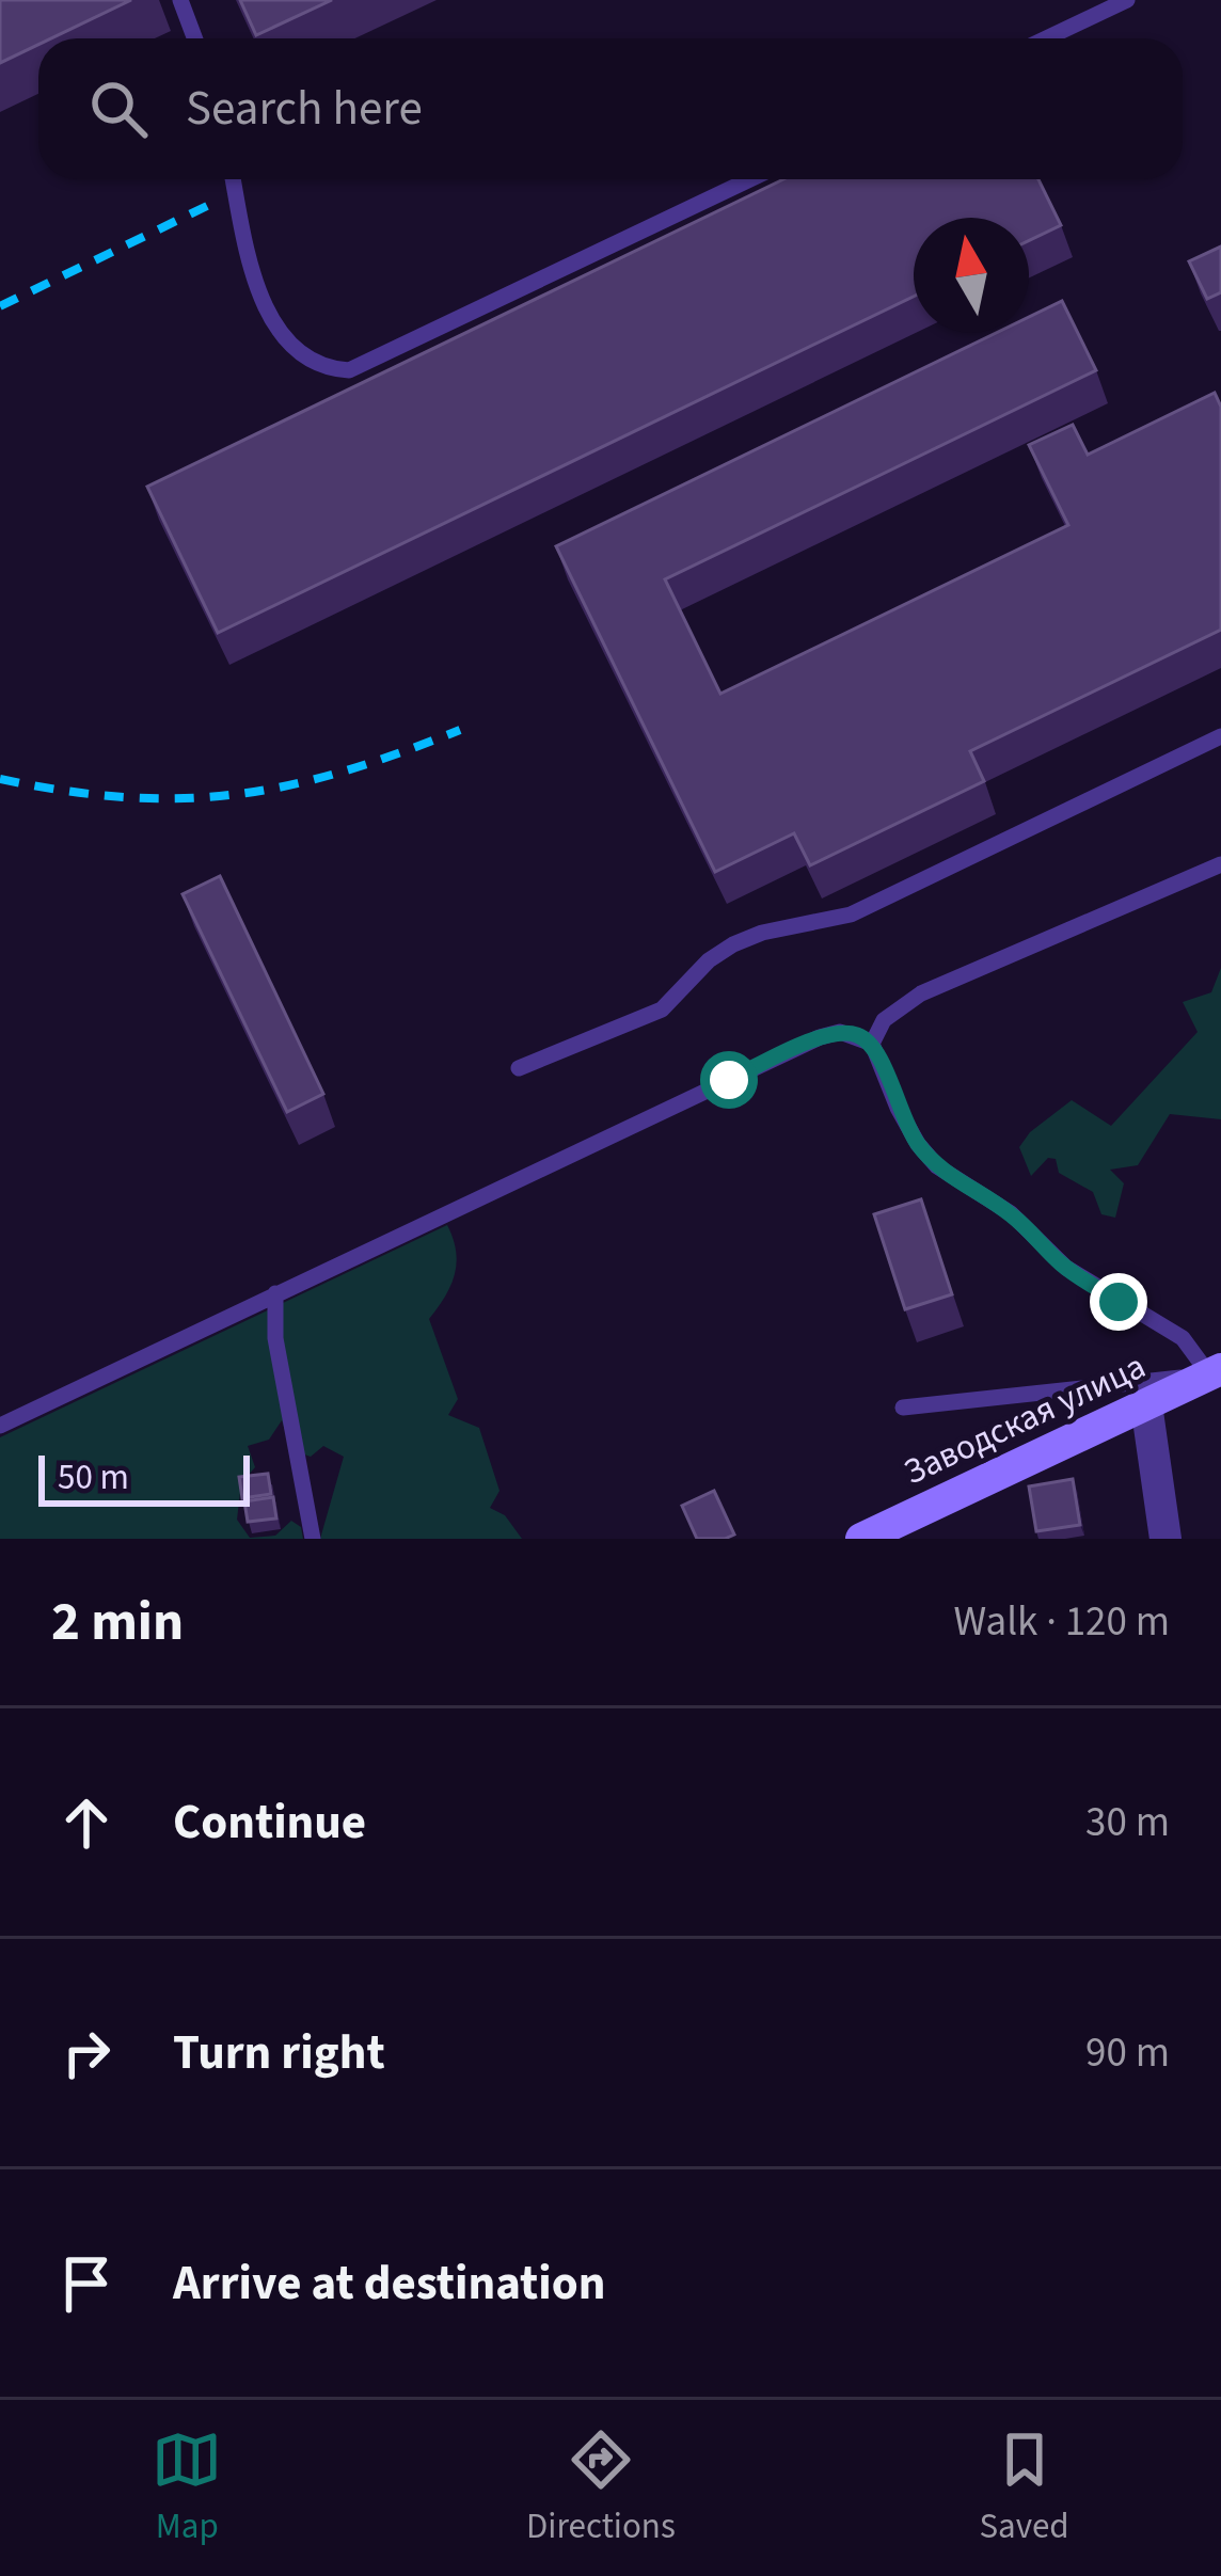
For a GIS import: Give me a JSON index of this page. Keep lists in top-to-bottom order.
{
  "streets": {
    "street": ["Заводская улица"]
  },
  "scale_bar": "50 m",
  "north": "top",
  "page": {
    "search": "Search here",
    "scale": "50 m",
    "heading": ["2 min", "Walk · 120 m"],
    "list": [
      ["Continue", "30 m"],
      ["Turn right", "90 m"],
      "Arrive at destination"
    ],
    "nav": ["Map", "Directions", "Saved"]
  }
}
